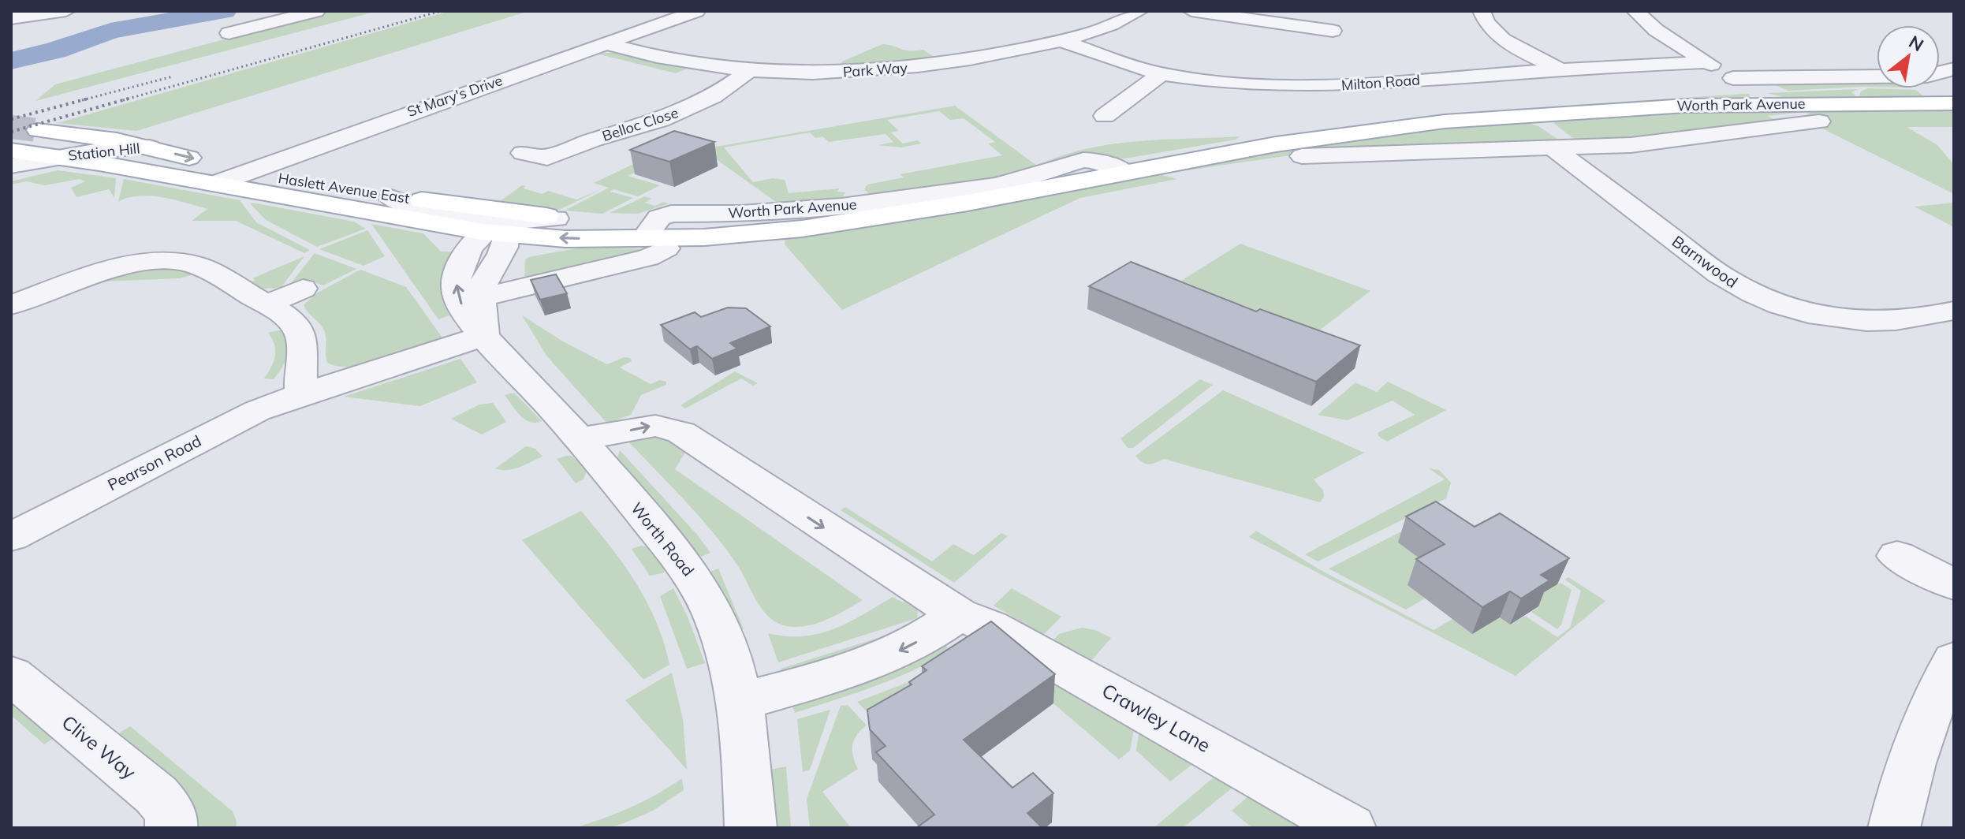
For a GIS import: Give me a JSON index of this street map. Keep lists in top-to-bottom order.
{
  "streets": {
    "main road": ["Worth Park Avenue", "Haslett Avenue East"],
    "street": [
      "Park Way",
      "Milton Road",
      "St Mary's Drive",
      "Belloc Close",
      "Station Hill",
      "Barnwood",
      "Pearson Road",
      "Worth Road",
      "Crawley Lane",
      "Clive Way"
    ]
  },
  "crossings": [
    ["Park Way", "Milton Road"],
    ["Park Way", "St Mary's Drive"],
    ["Park Way", "Belloc Close"],
    ["St Mary's Drive", "Haslett Avenue East"],
    ["Worth Park Avenue", "Haslett Avenue East"],
    ["Worth Park Avenue", "Barnwood"],
    ["Worth Park Avenue", "Pearson Road"],
    ["Worth Park Avenue", "Worth Road"],
    ["Station Hill", "Haslett Avenue East"],
    ["Haslett Avenue East", "Pearson Road"],
    ["Haslett Avenue East", "Worth Road"],
    ["Pearson Road", "Worth Road"],
    ["Worth Road", "Crawley Lane"]
  ],
  "one_way": ["Crawley Lane"],
  "north": "top right"
}
